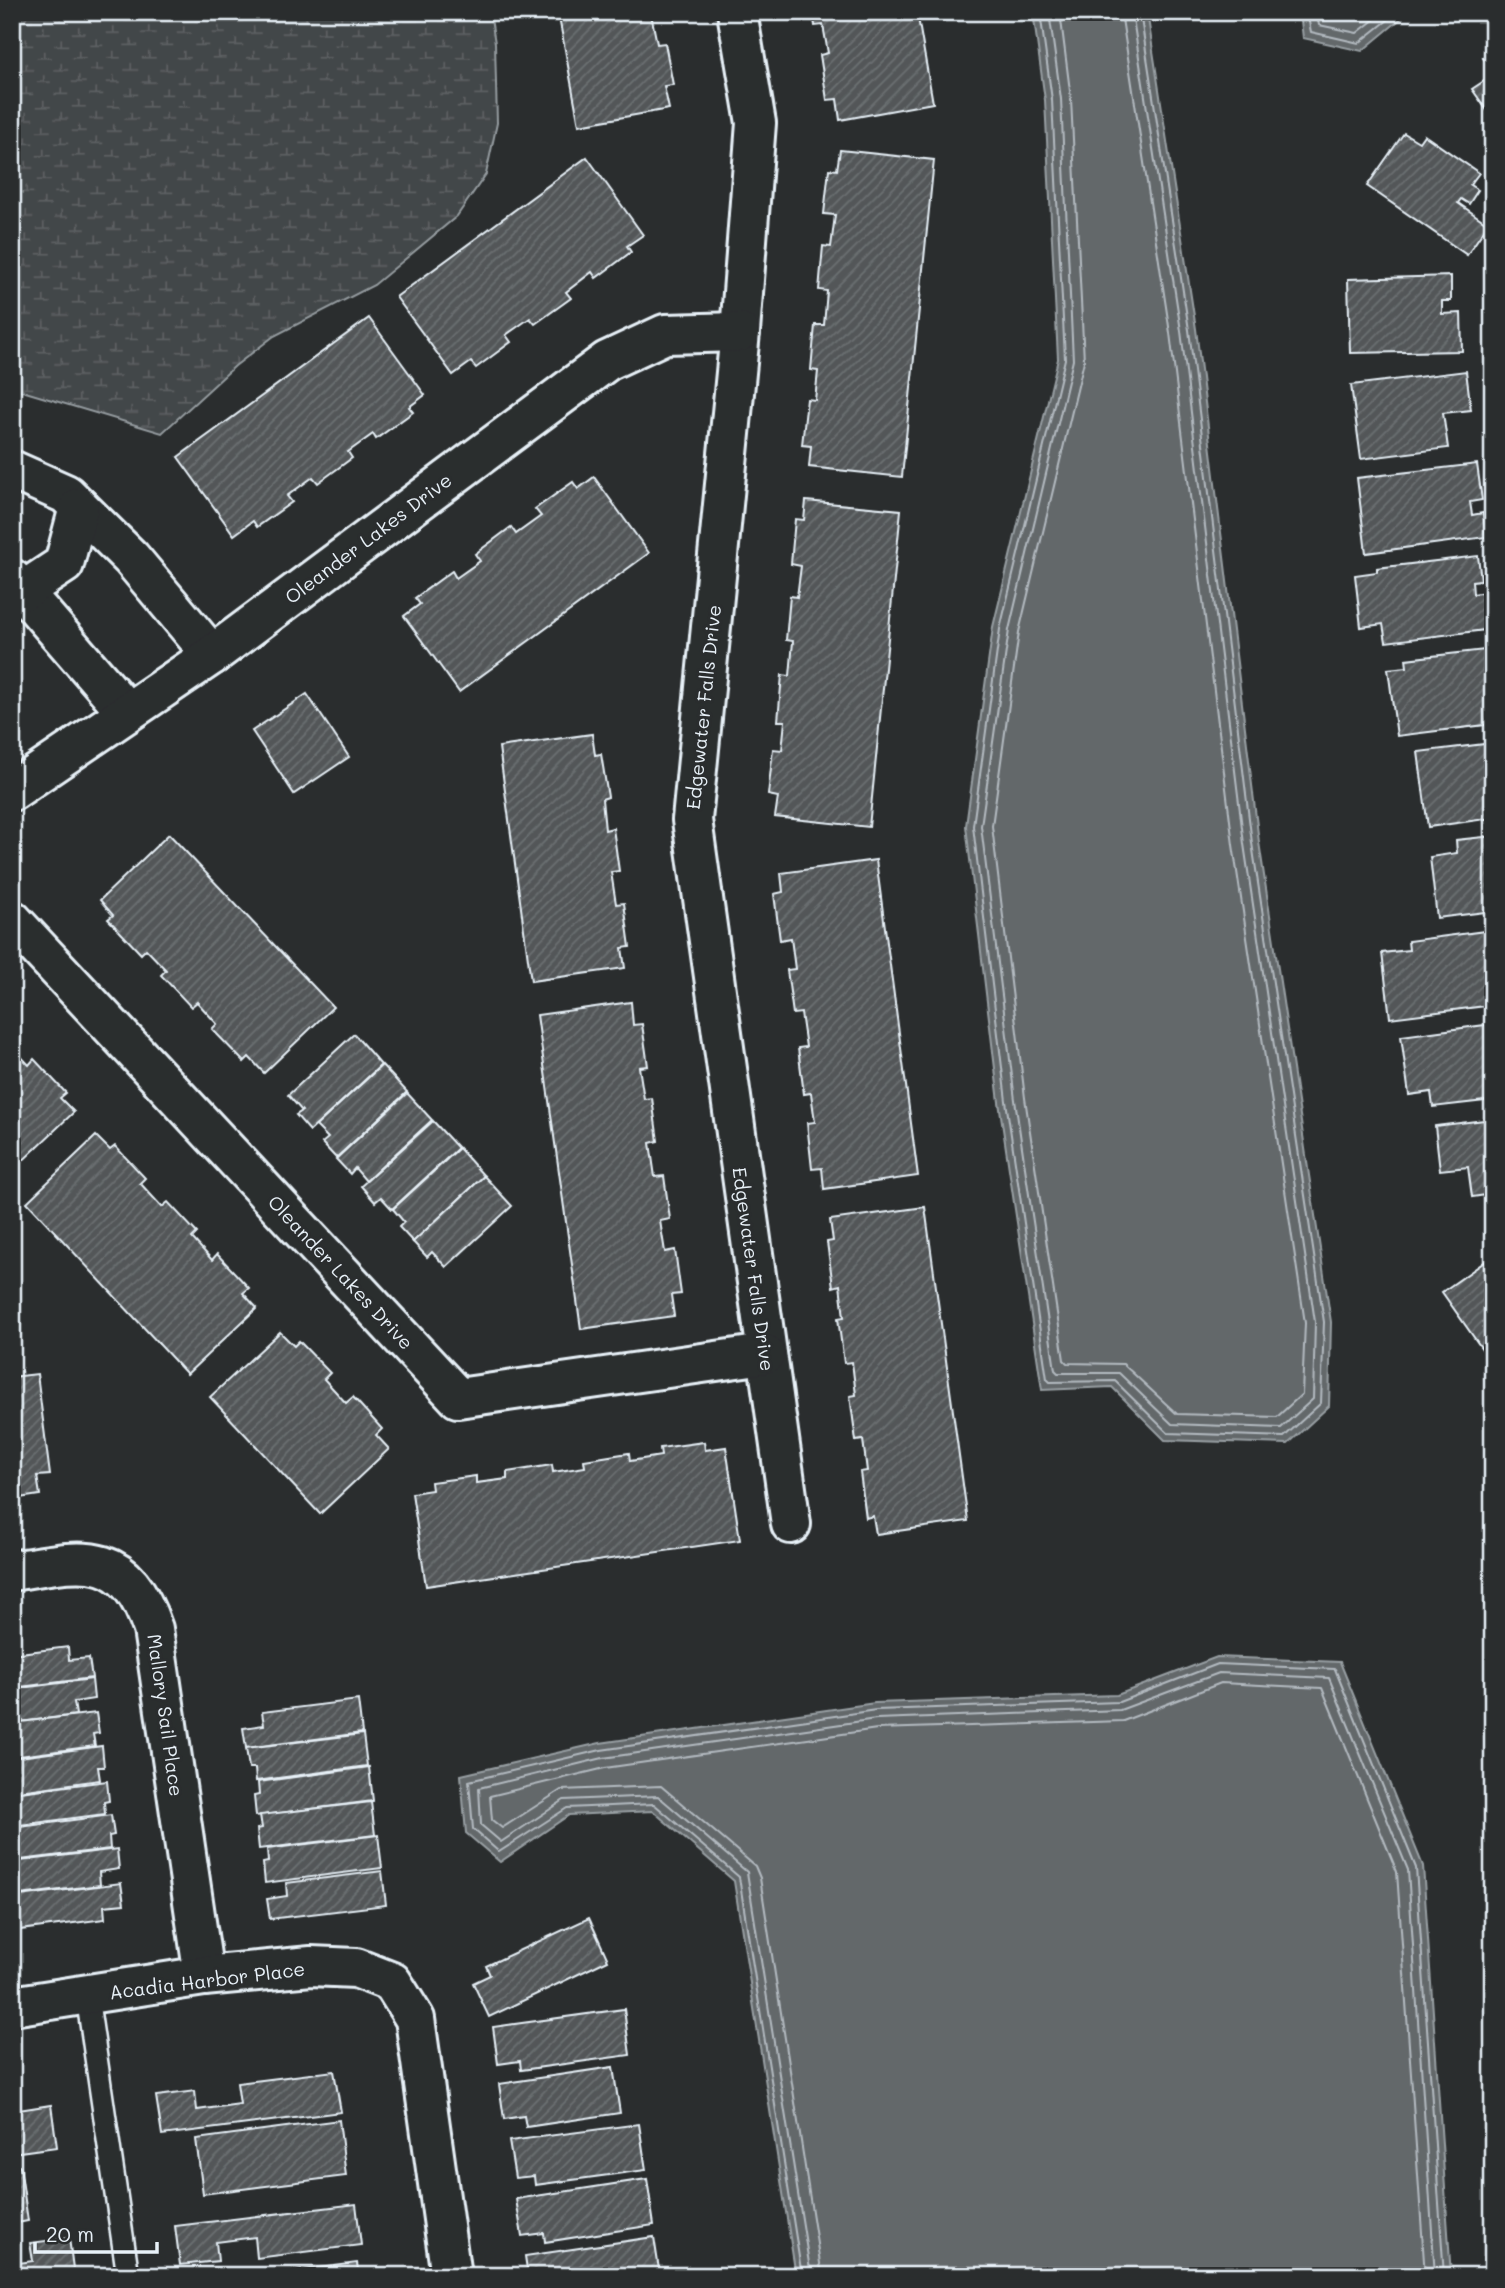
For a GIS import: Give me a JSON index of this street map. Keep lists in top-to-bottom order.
{
  "streets": {
    "street": [
      "Oleander Lakes Drive",
      "Edgewater Falls Drive",
      "Mallory Sail Place",
      "Acadia Harbor Place"
    ]
  },
  "crossings": [
    ["Oleander Lakes Drive", "Edgewater Falls Drive"],
    ["Mallory Sail Place", "Acadia Harbor Place"]
  ],
  "scale_bar": "20 m"
}
